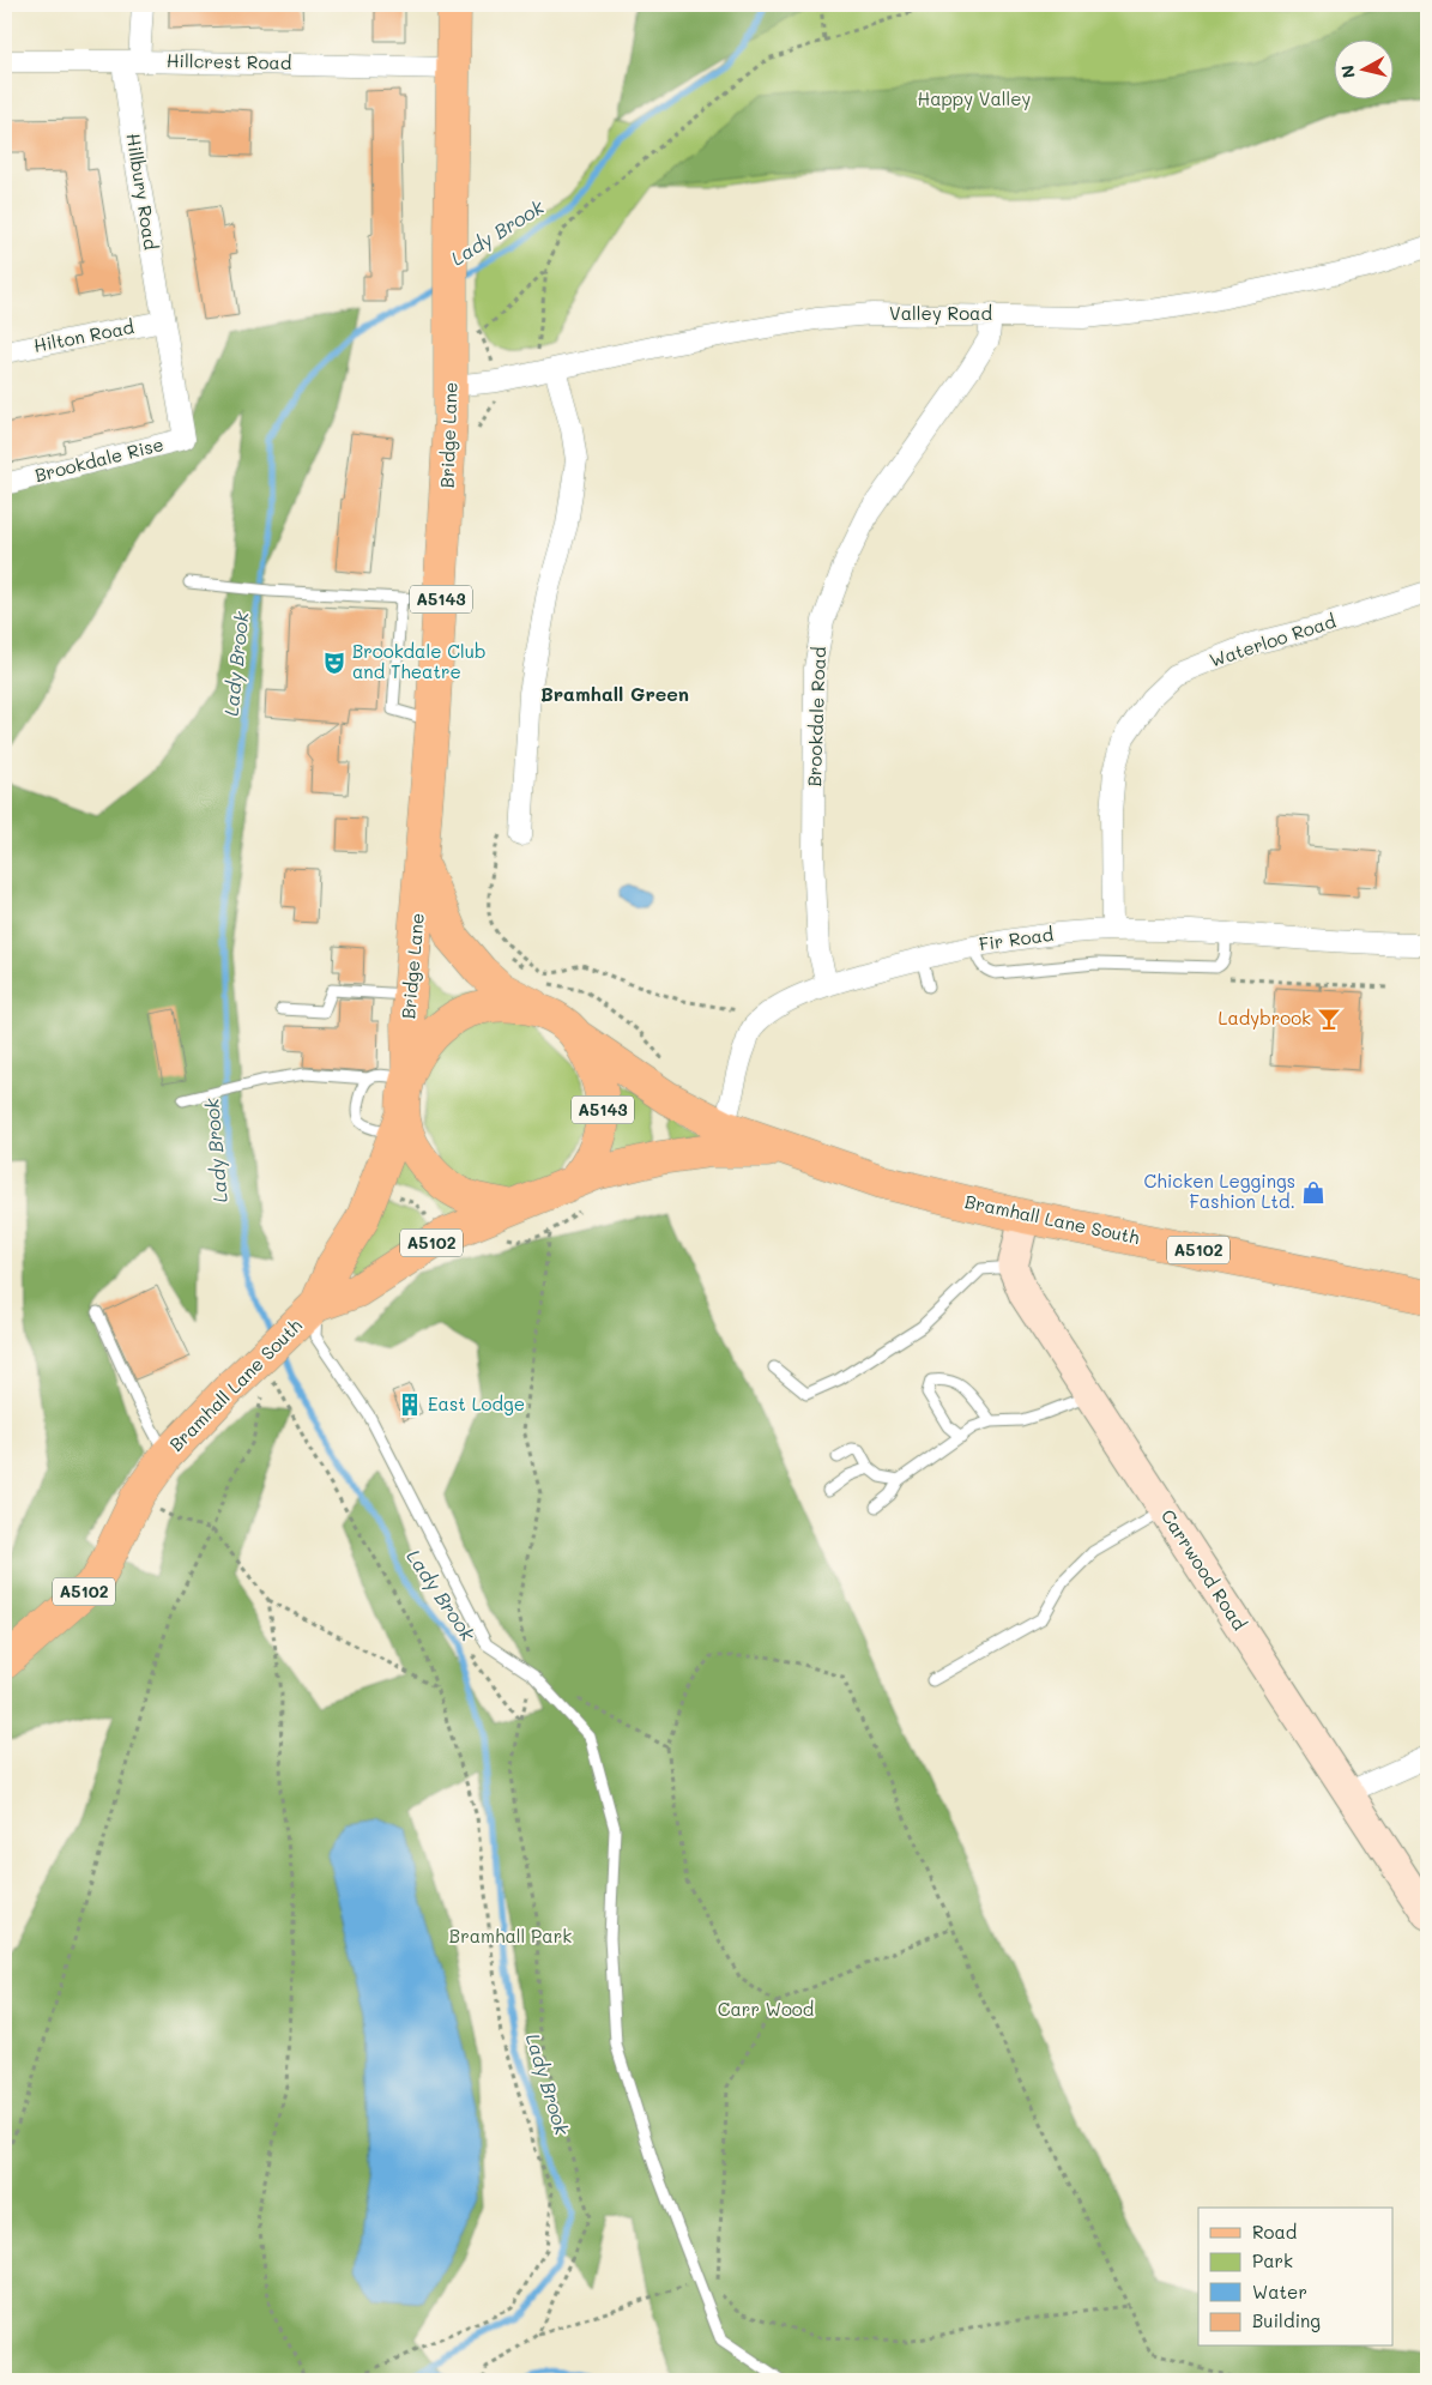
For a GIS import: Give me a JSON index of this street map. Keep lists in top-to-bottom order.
{
  "streets": {
    "main road": [
      "Bridge Lane",
      "A5143",
      "Bramhall Lane South",
      "A5102"
    ],
    "street": [
      "Hillcrest Road",
      "Hillbury Road",
      "Valley Road",
      "Hilton Road",
      "Brookdale Rise",
      "Waterloo Road",
      "Brookdale Road",
      "Fir Road",
      "Carrwood Road"
    ]
  },
  "crossings": [
    ["Hillcrest Road", "Hillbury Road"],
    ["Hillcrest Road", "Bridge Lane"],
    ["Hillbury Road", "Hilton Road"],
    ["Hillbury Road", "Brookdale Rise"],
    ["Valley Road", "Bridge Lane"],
    ["Valley Road", "Brookdale Road"],
    ["Hilton Road", "Brookdale Rise"],
    ["Bridge Lane", "A5143"],
    ["Bridge Lane", "Bramhall Lane South"],
    ["A5143", "Bramhall Lane South"],
    ["Waterloo Road", "Fir Road"],
    ["Brookdale Road", "Fir Road"],
    ["Fir Road", "Bramhall Lane South"],
    ["Bramhall Lane South", "A5102"]
  ],
  "districts": ["Bramhall Green"],
  "water": ["Lady Brook"],
  "parks": ["Happy Valley", "Bramhall Park", "Carr Wood"],
  "places": {
    "theatre": ["Brookdale Club and Theatre"],
    "bar": ["Ladybrook"],
    "shop": ["Chicken Leggings Fashion Ltd."],
    "building": ["East Lodge"]
  },
  "legend": [
    "Road",
    "Park",
    "Water",
    "Building"
  ],
  "north": "left"
}
